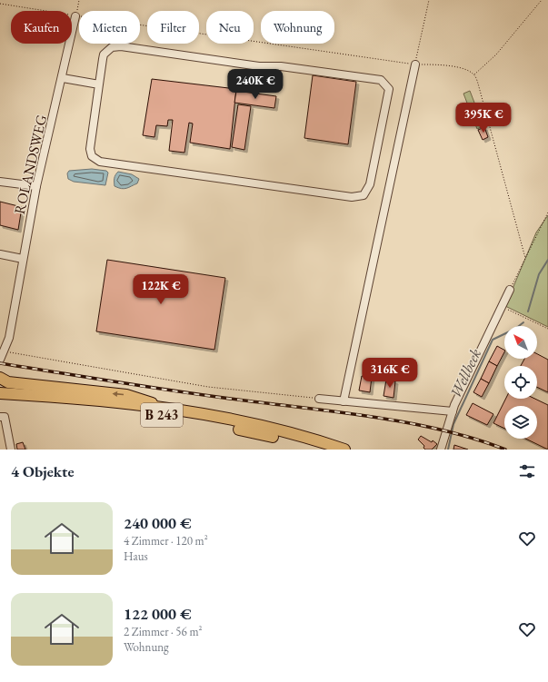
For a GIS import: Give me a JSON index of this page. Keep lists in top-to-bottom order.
{
  "streets": {
    "highway": ["B 243"],
    "street": ["ROLANDSWEG"]
  },
  "water": ["Wellbeek"],
  "north": "top left",
  "page": {
    "chip": [
      "Kaufen",
      "Mieten",
      "Filter",
      "Neu",
      "Wohnung"
    ],
    "price": [
      "240K €",
      "395K €",
      "122K €",
      "316K €"
    ],
    "heading": "4 Objekte",
    "list": [
      {
        "name": "240 000 €",
        "note": "4 Zimmer · 120 m² · Haus"
      },
      {
        "name": "122 000 €",
        "note": "2 Zimmer · 56 m² · Wohnung"
      }
    ]
  }
}
